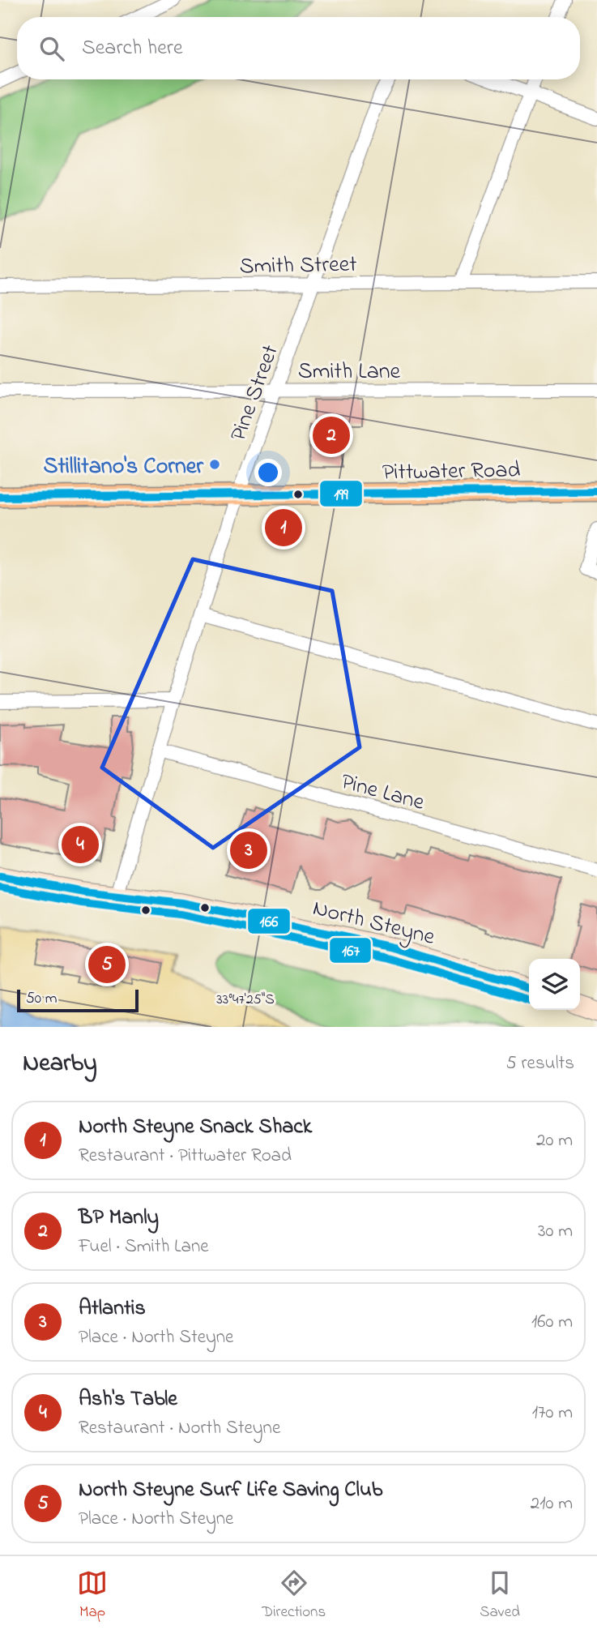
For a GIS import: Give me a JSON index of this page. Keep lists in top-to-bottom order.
{
  "streets": {
    "main road": ["Pittwater Road", "North Steyne"],
    "street": [
      "Smith Street",
      "Smith Lane",
      "Pine Street",
      "Pine Lane"
    ]
  },
  "crossings": [
    ["Smith Street", "Pine Street"],
    ["Smith Lane", "Pine Street"],
    ["Pine Street", "Pittwater Road"],
    ["Pine Street", "Pine Lane"],
    ["Pine Street", "North Steyne"]
  ],
  "places": ["Stillitano's Corner"],
  "lines": ["transit line 199", "transit line 166", "transit line 167"],
  "scale_bar": "50 m",
  "page": {
    "search": "Search here",
    "pins": [
      "2",
      "1",
      "4",
      "3",
      "5"
    ],
    "scale": "50 m",
    "heading": ["Nearby", "5 results"],
    "list": [
      {
        "mark": "1",
        "name": "North Steyne Snack Shack",
        "note": "Restaurant · Pittwater Road",
        "value": "20 m"
      },
      {
        "mark": "2",
        "name": "BP Manly",
        "note": "Fuel · Smith Lane",
        "value": "30 m"
      },
      {
        "mark": "3",
        "name": "Atlantis",
        "note": "Place · North Steyne",
        "value": "160 m"
      },
      {
        "mark": "4",
        "name": "Ash's Table",
        "note": "Restaurant · North Steyne",
        "value": "170 m"
      },
      {
        "mark": "5",
        "name": "North Steyne Surf Life Saving Club",
        "note": "Place · North Steyne",
        "value": "210 m"
      }
    ],
    "nav": ["Map", "Directions", "Saved"]
  },
  "coordinates": ["33°47'25\"S"]
}
